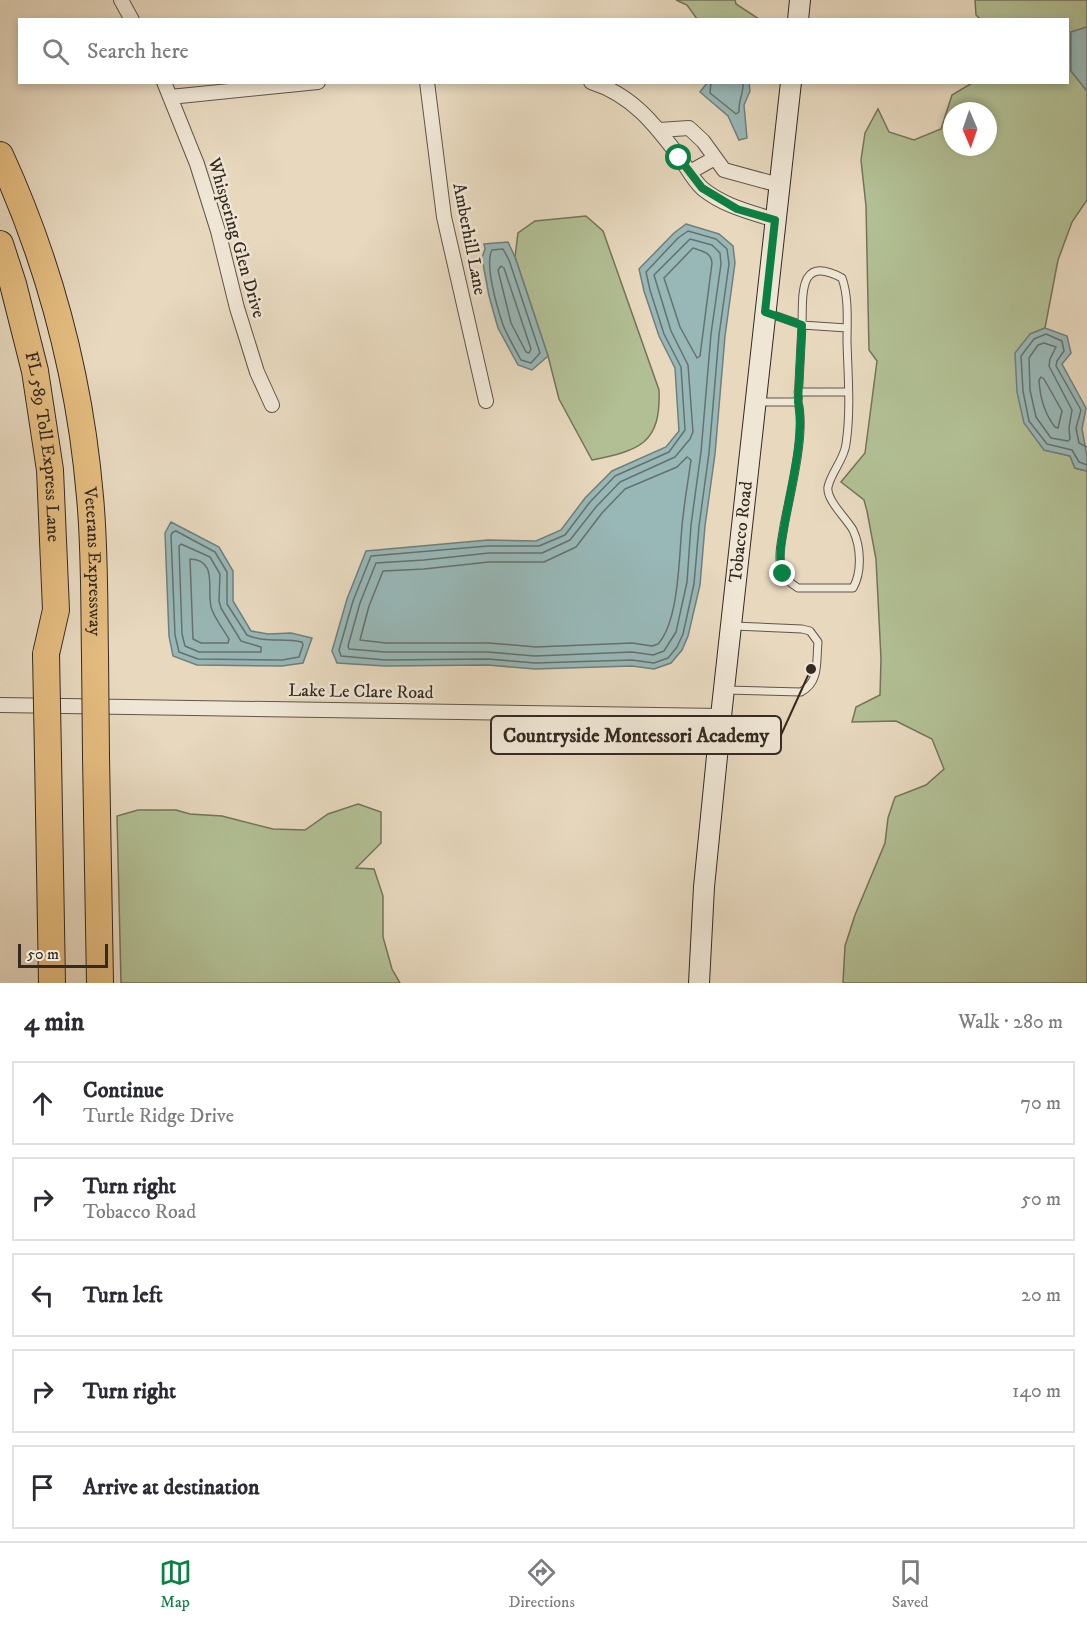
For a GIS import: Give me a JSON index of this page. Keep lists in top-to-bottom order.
{
  "streets": {
    "highway": ["FL 589 Toll Express Lane", "Veterans Expressway"],
    "street": [
      "Whispering Glen Drive",
      "Amberhill Lane",
      "Tobacco Road",
      "Lake Le Clare Road"
    ]
  },
  "crossings": [
    ["Tobacco Road", "Lake Le Clare Road"]
  ],
  "places": ["Countryside Montessori Academy"],
  "scale_bar": "50 m",
  "north": "bottom",
  "page": {
    "search": "Search here",
    "scale": "50 m",
    "heading": ["4 min", "Walk · 280 m"],
    "list": [
      ["Continue", "Turtle Ridge Drive", "70 m"],
      ["Turn right", "Tobacco Road", "50 m"],
      ["Turn left", "20 m"],
      ["Turn right", "140 m"],
      "Arrive at destination"
    ],
    "nav": ["Map", "Directions", "Saved"]
  }
}
